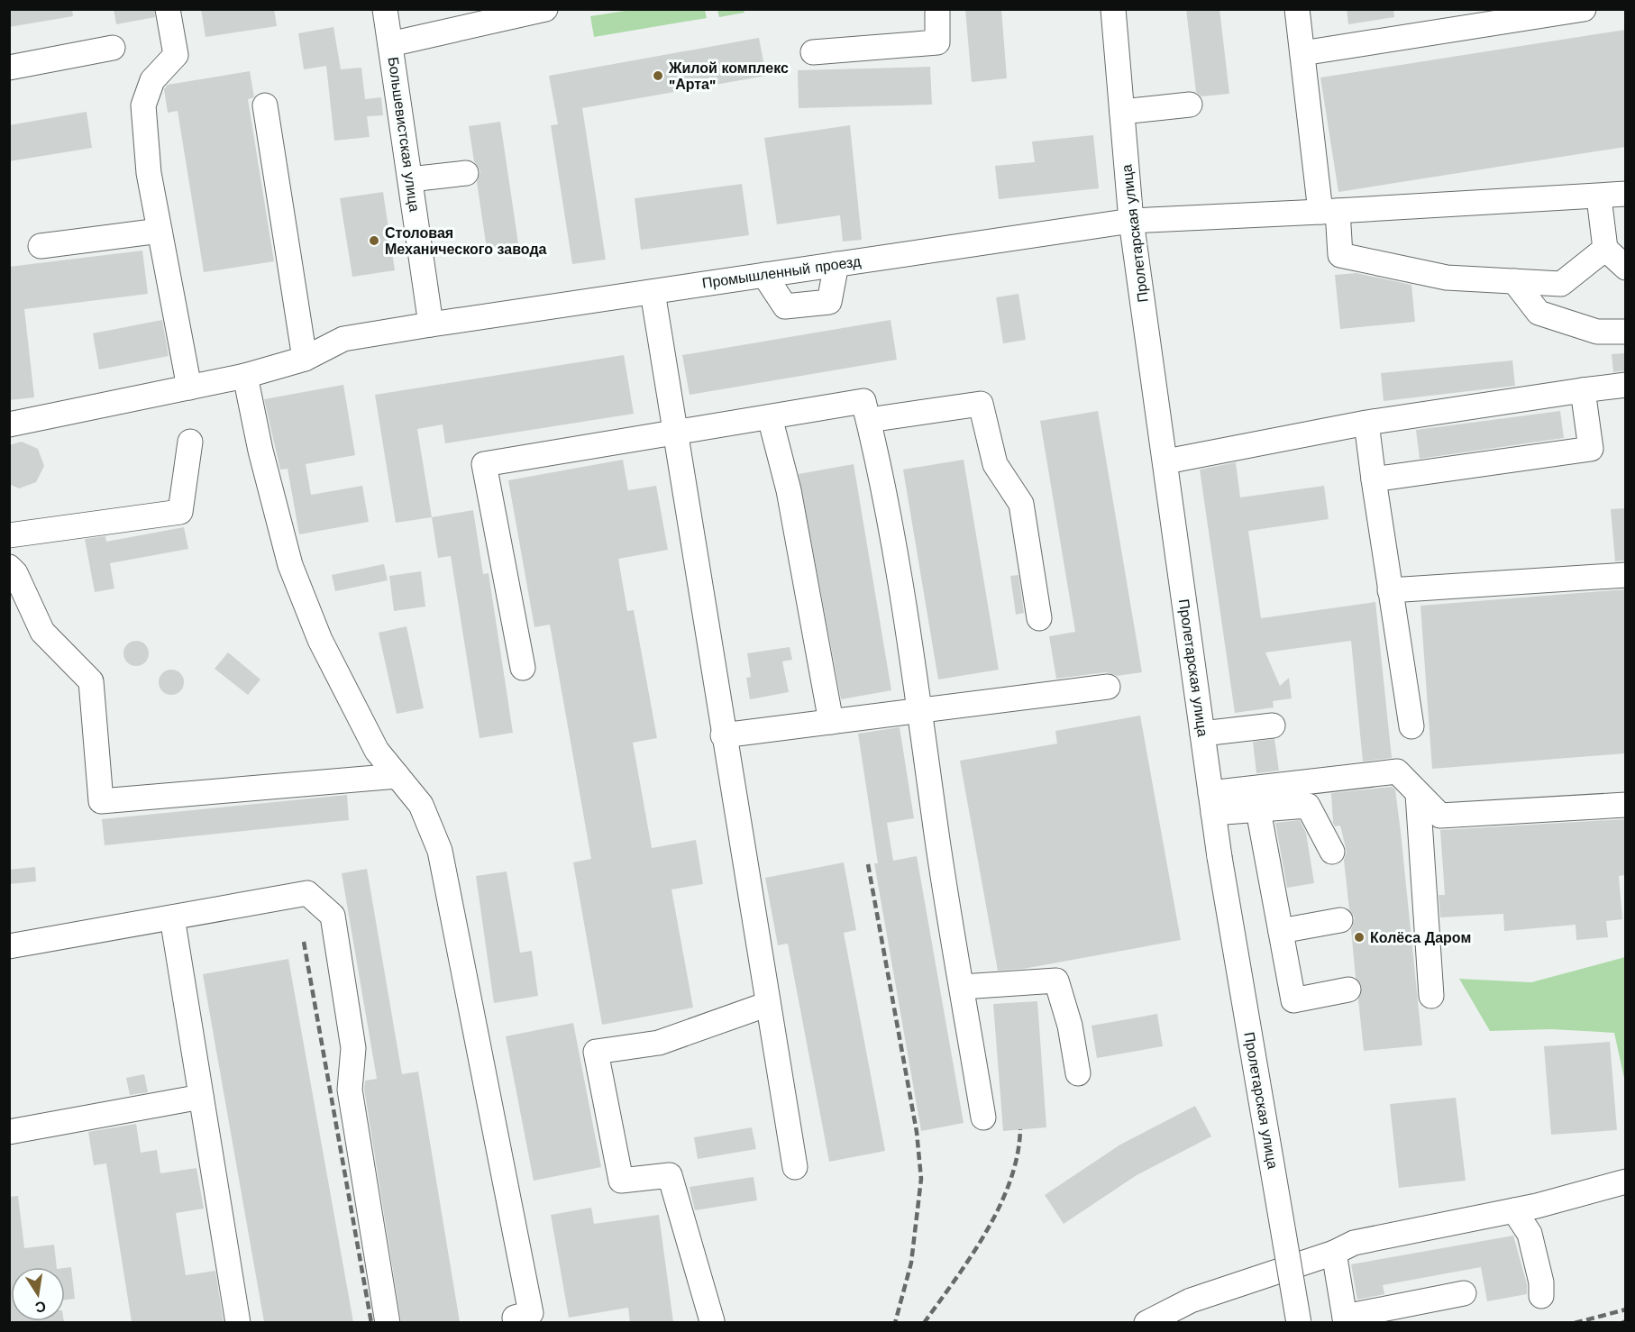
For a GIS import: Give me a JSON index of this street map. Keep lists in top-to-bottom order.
{
  "streets": {
    "street": ["Большевистская улица", "Пролетарская улица", "Промышленный проезд"]
  },
  "crossings": [
    ["Большевистская улица", "Промышленный проезд"],
    ["Пролетарская улица", "Промышленный проезд"]
  ],
  "places": ["Жилой комплекс \"Арта\"", "Столовая Механического завода", "Колёса Даром"],
  "north": "bottom"
}
